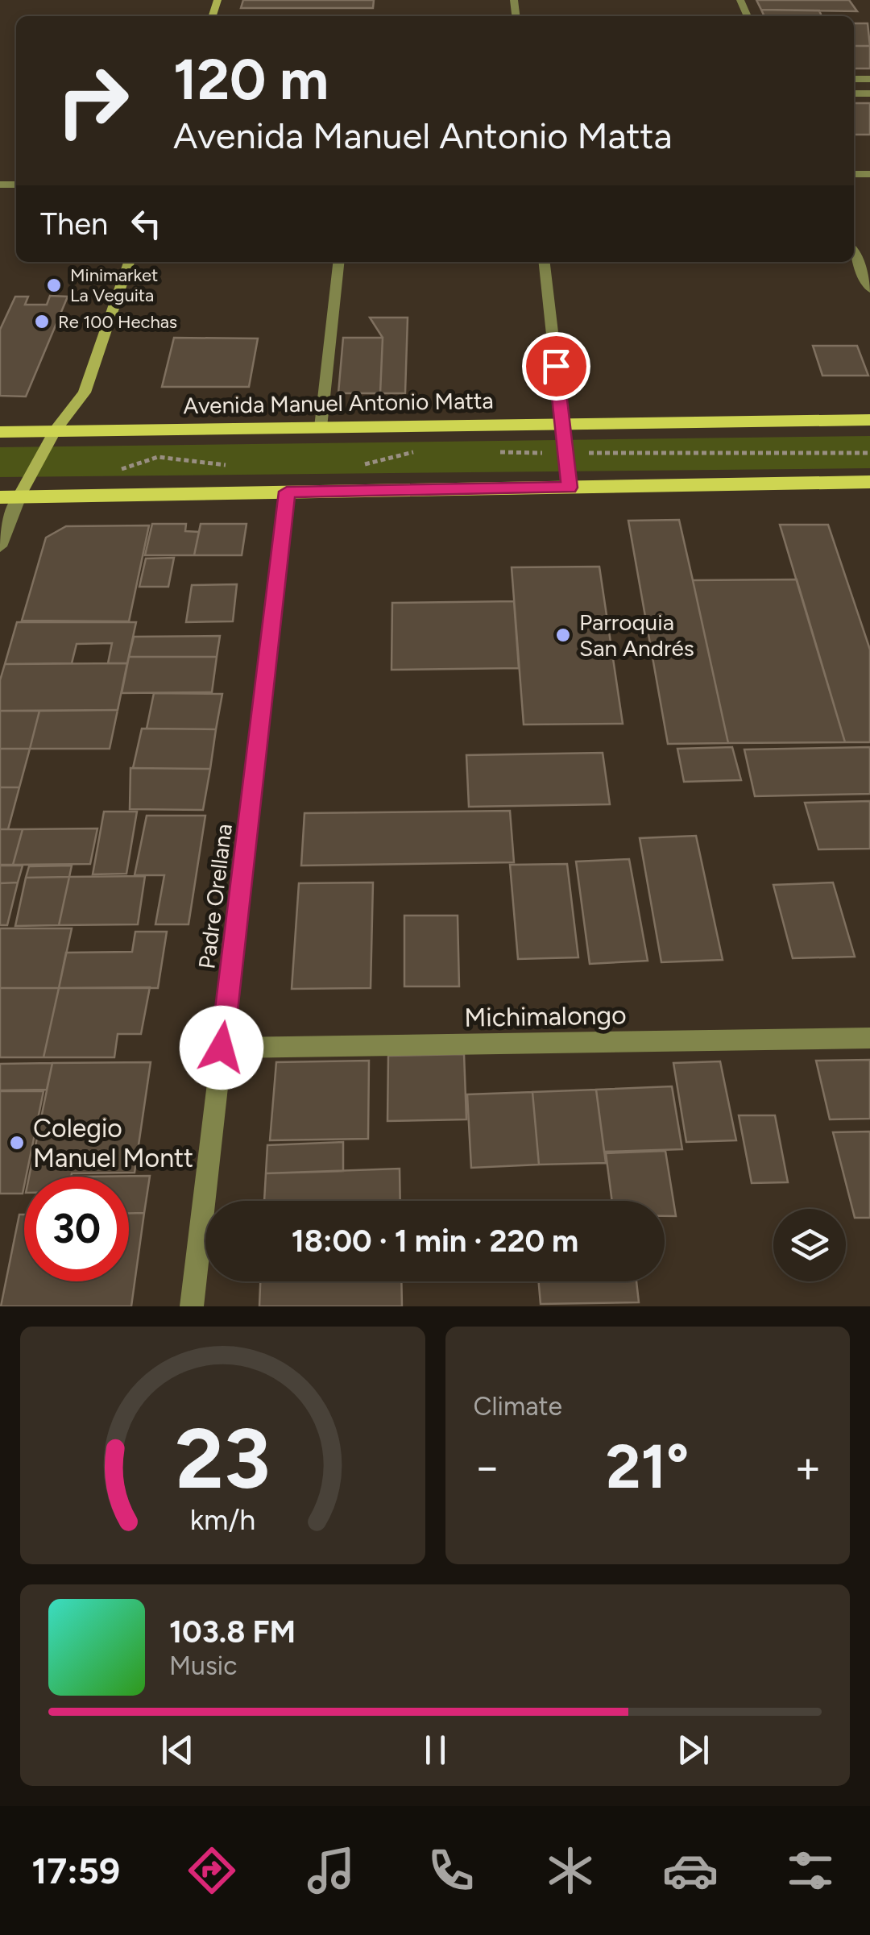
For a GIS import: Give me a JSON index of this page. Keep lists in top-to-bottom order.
{
  "streets": {
    "main road": ["Avenida Manuel Antonio Matta"],
    "street": ["Padre Orellana", "Michimalongo"]
  },
  "crossings": [
    ["Padre Orellana", "Michimalongo"]
  ],
  "places": [
    "Minimarket La Veguita",
    "Re 100 Hechas",
    "Parroquia San Andrés",
    "Colegio Manuel Montt"
  ],
  "page": {
    "turn": ["120 m", "Avenida Manuel Antonio Matta"],
    "then": "Then",
    "limit": "30",
    "trip": "18:00 · 1 min · 220 m",
    "tile": "Climate",
    "heat": ["−", "21°", "+"],
    "song": ["103.8 FM", "Music"],
    "tabs": "17:59",
    "gauge": ["23", "km/h"]
  }
}
